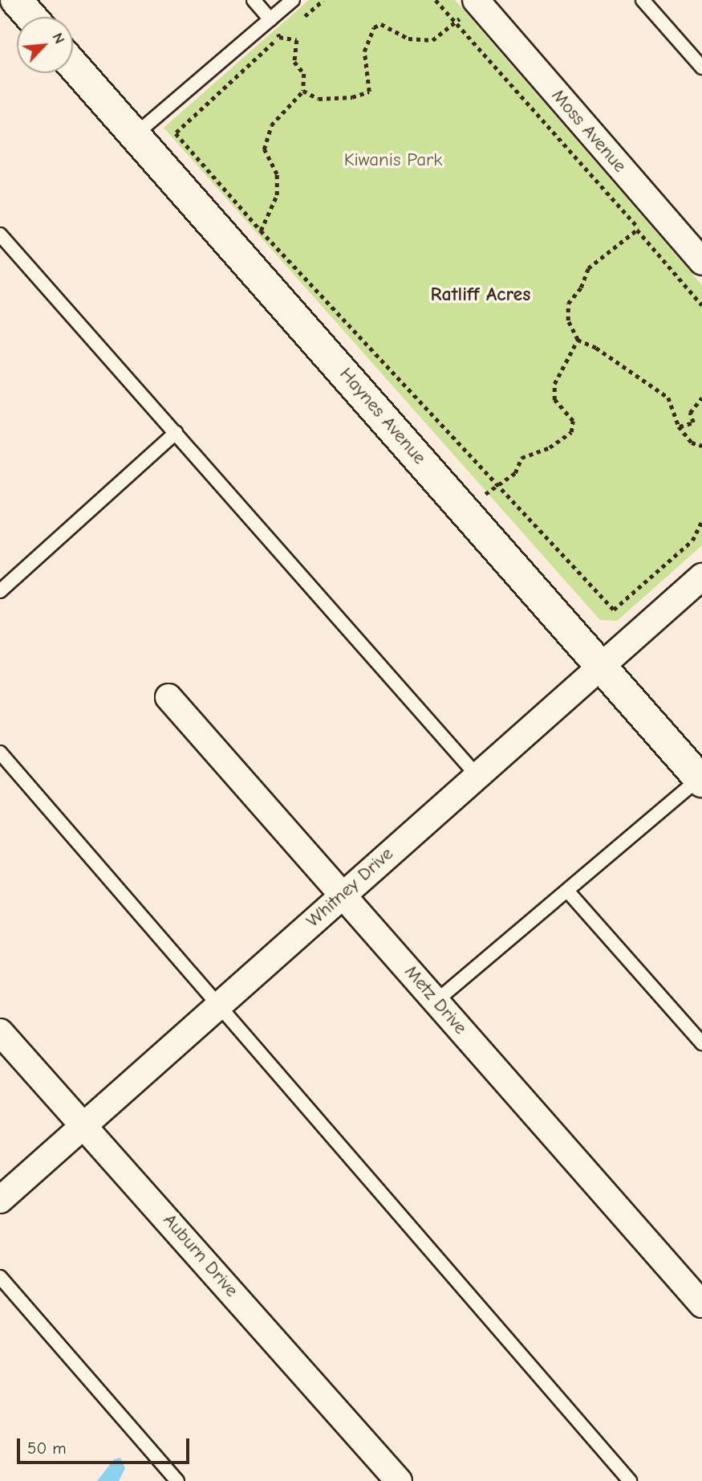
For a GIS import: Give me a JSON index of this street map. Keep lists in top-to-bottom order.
{
  "streets": {
    "street": [
      "Moss Avenue",
      "Haynes Avenue",
      "Whitney Drive",
      "Metz Drive",
      "Auburn Drive"
    ]
  },
  "crossings": [
    ["Haynes Avenue", "Whitney Drive"],
    ["Whitney Drive", "Metz Drive"],
    ["Whitney Drive", "Auburn Drive"]
  ],
  "districts": ["Ratliff Acres"],
  "parks": ["Kiwanis Park"],
  "scale_bar": "50 m",
  "north": "top right"
}
